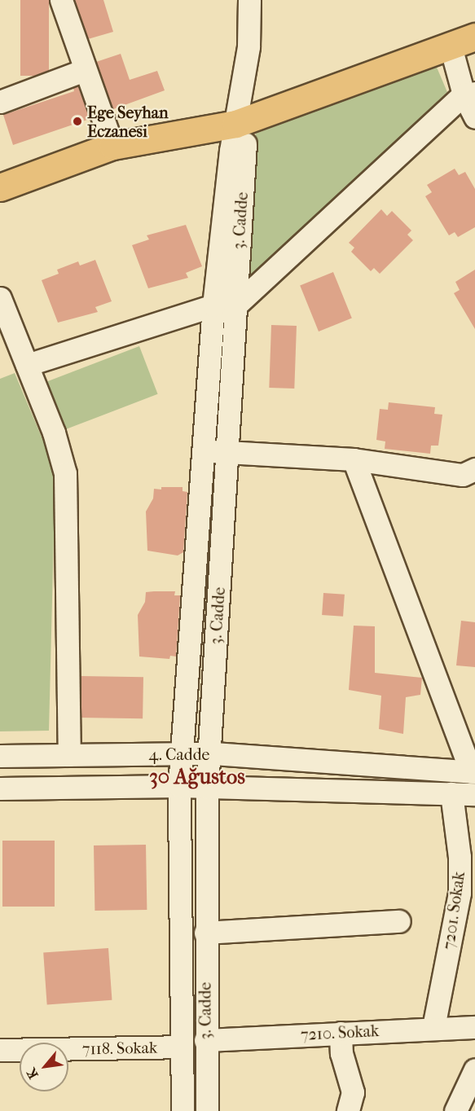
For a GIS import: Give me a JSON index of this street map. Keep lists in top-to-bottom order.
{
  "streets": {
    "street": [
      "3. Cadde",
      "4. Cadde",
      "7201. Sokak",
      "7210. Sokak",
      "7118. Sokak"
    ]
  },
  "crossings": [
    ["3. Cadde", "4. Cadde"],
    ["3. Cadde", "7210. Sokak"],
    ["3. Cadde", "7118. Sokak"],
    ["4. Cadde", "7201. Sokak"],
    ["7201. Sokak", "7210. Sokak"]
  ],
  "districts": ["30 Ağustos"],
  "places": ["Ege Seyhan Eczanesi"],
  "north": "bottom left"
}
